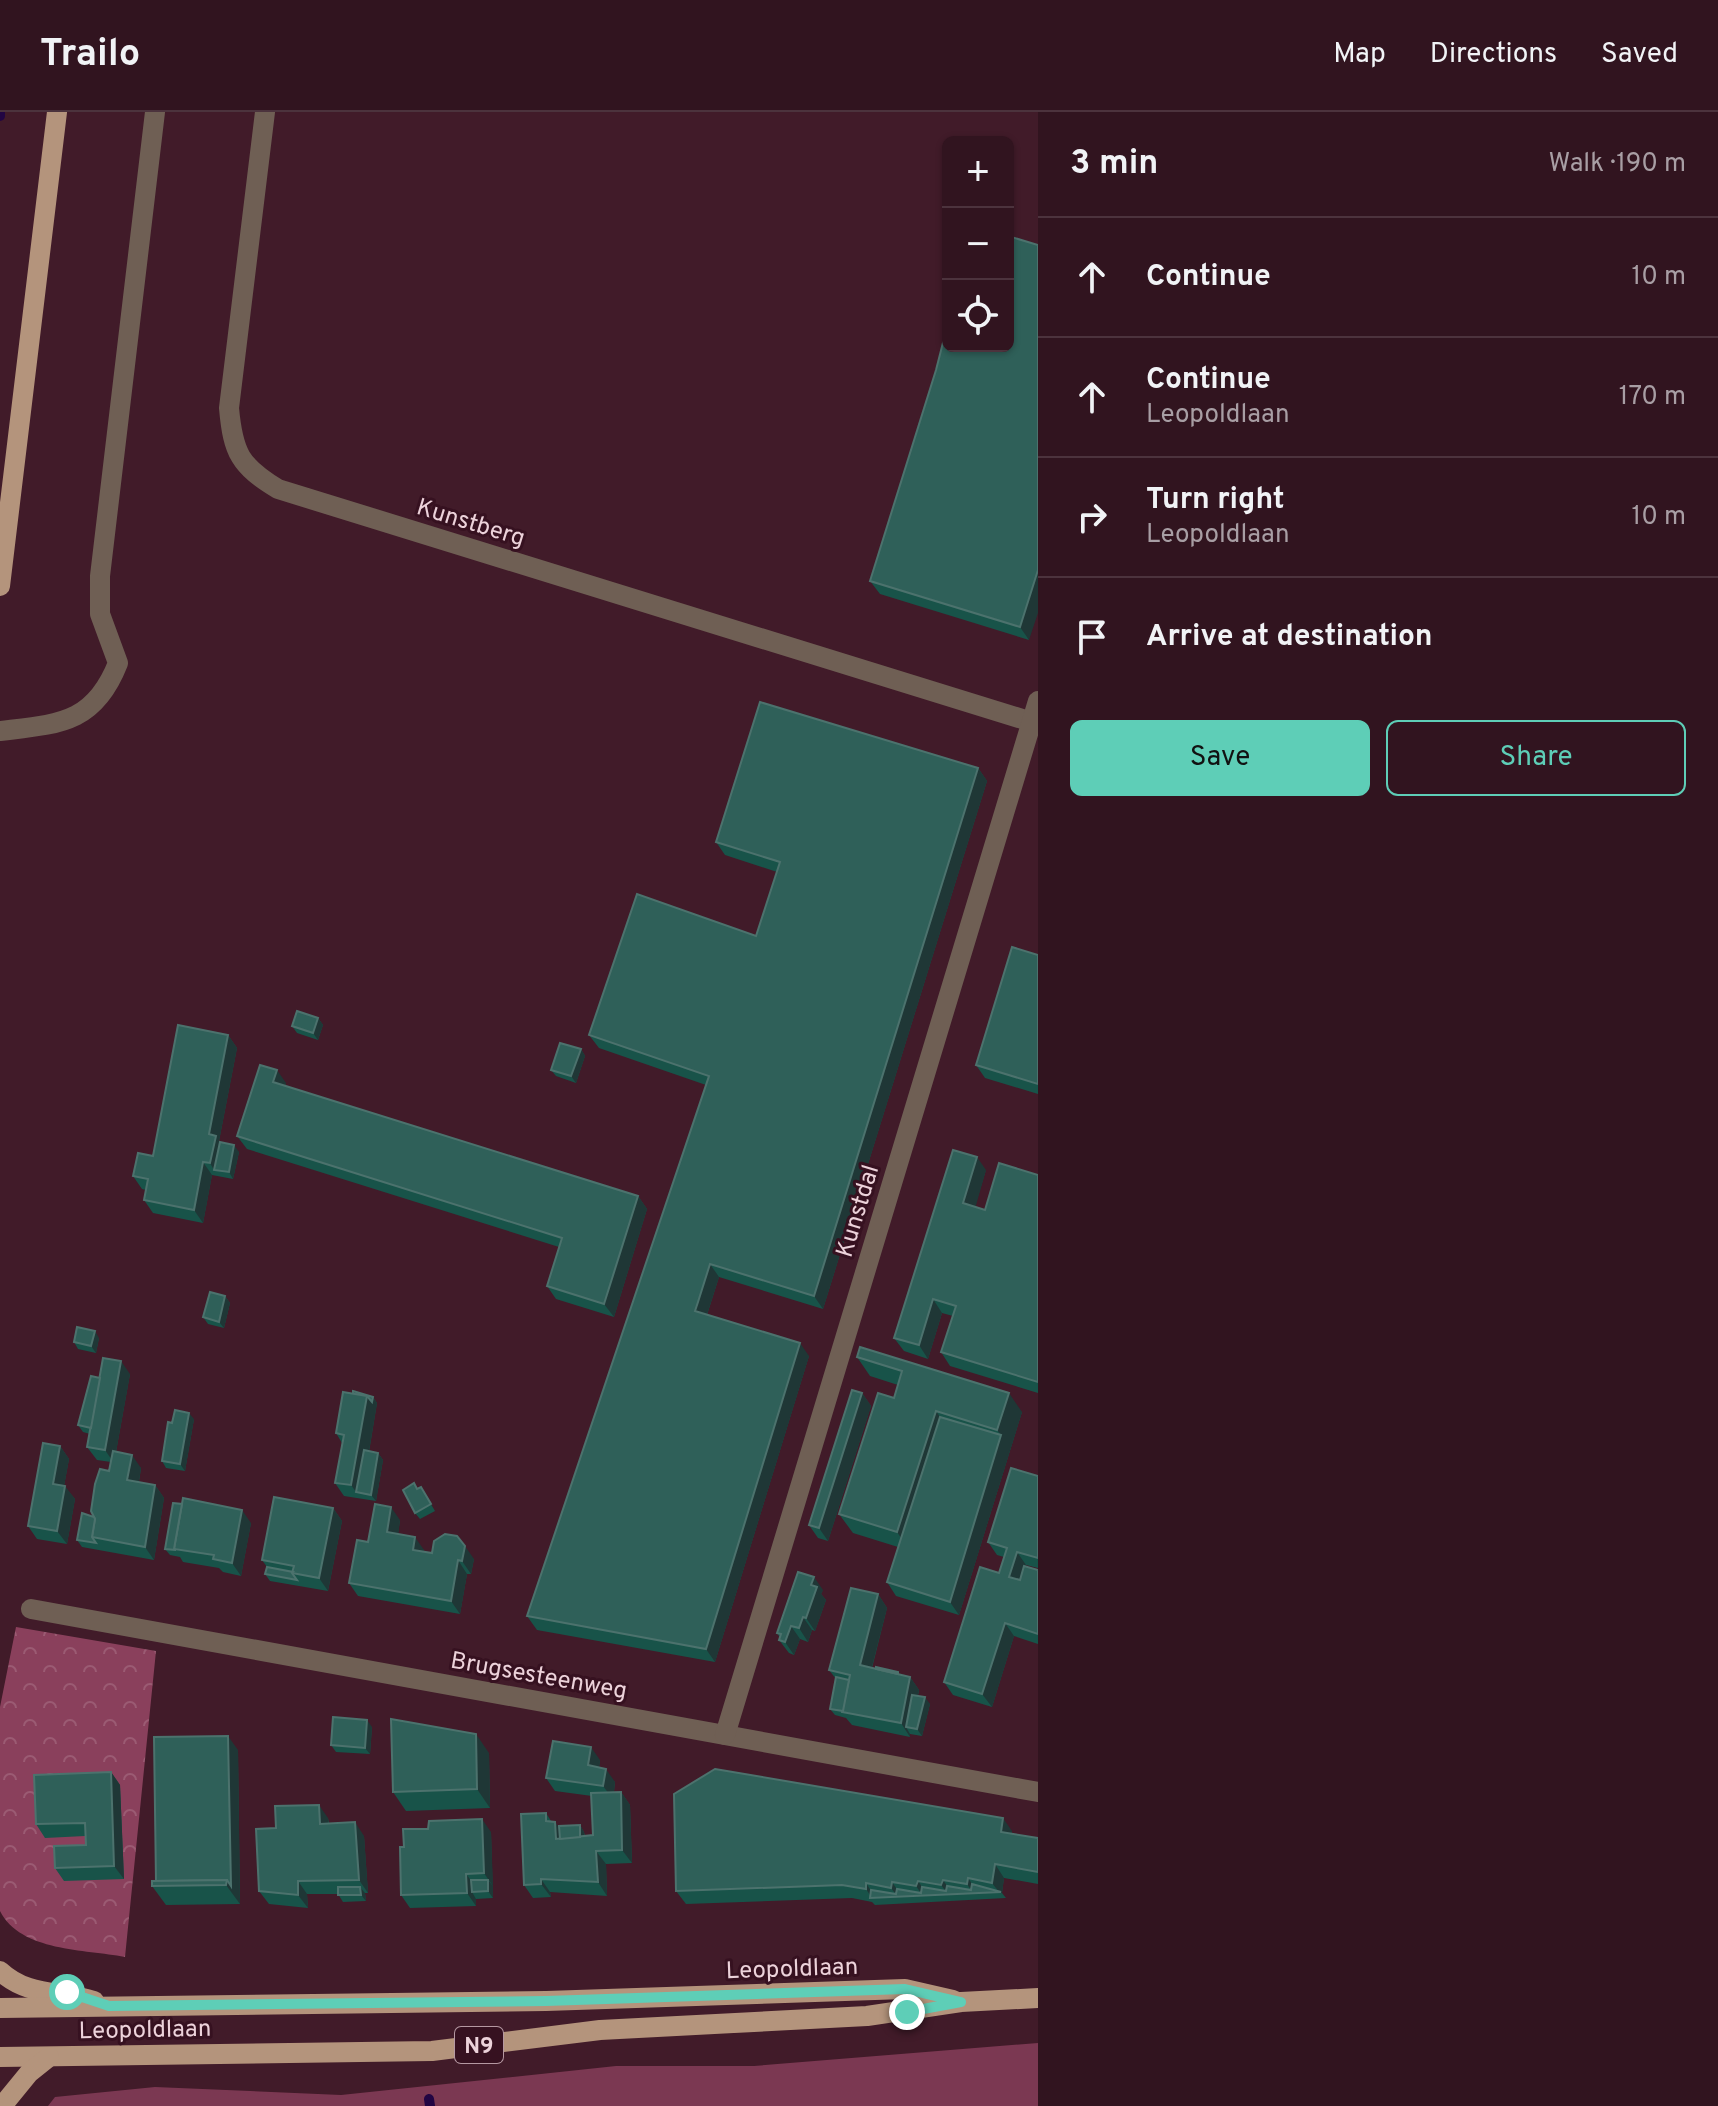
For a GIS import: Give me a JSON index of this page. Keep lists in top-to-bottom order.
{
  "streets": {
    "main road": ["Leopoldlaan", "N9"],
    "street": ["Kunstberg", "Kunstdal", "Brugsesteenweg"]
  },
  "crossings": [
    ["Kunstberg", "Kunstdal"],
    ["Kunstdal", "Brugsesteenweg"]
  ],
  "page": {
    "header": "Trailo",
    "nav": ["Map", "Directions", "Saved"],
    "heading": ["3 min", "Walk · 190 m"],
    "map_buttons": ["+", "−"],
    "list": [
      ["Continue", "10 m"],
      ["Continue", "Leopoldlaan", "170 m"],
      ["Turn right", "Leopoldlaan", "10 m"],
      "Arrive at destination"
    ],
    "buttons": ["Save", "Share"]
  }
}
